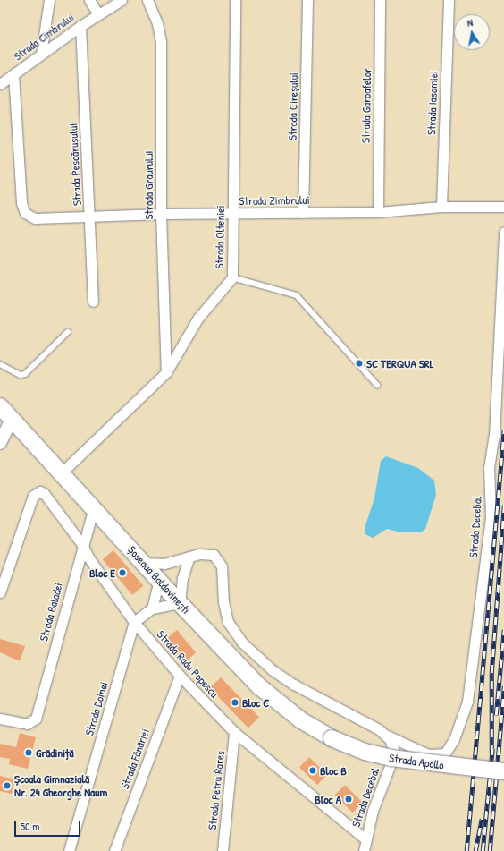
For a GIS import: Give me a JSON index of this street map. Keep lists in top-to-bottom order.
{
  "streets": {
    "main road": ["Șoseaua Baldovinești", "Strada Apollo"],
    "street": [
      "Strada Cimbrului",
      "Strada Iasomiei",
      "Strada Garoafelor",
      "Strada Cireșului",
      "Strada Pescărușului",
      "Strada Graurului",
      "Strada Zimbrului",
      "Strada Olteniei",
      "Strada Decebal",
      "Strada Baladei",
      "Strada Radu Popescu",
      "Strada Doinei",
      "Strada Fânăriei",
      "Strada Petru Rareș"
    ]
  },
  "crossings": [
    ["Strada Cimbrului", "Strada Pescărușului"],
    ["Strada Cimbrului", "Strada Zimbrului"],
    ["Strada Iasomiei", "Strada Zimbrului"],
    ["Strada Garoafelor", "Strada Zimbrului"],
    ["Strada Cireșului", "Strada Zimbrului"],
    ["Strada Pescărușului", "Strada Zimbrului"],
    ["Strada Graurului", "Strada Zimbrului"],
    ["Strada Graurului", "Strada Olteniei"],
    ["Strada Zimbrului", "Strada Olteniei"],
    ["Strada Olteniei", "Șoseaua Baldovinești"],
    ["Strada Decebal", "Șoseaua Baldovinești"],
    ["Strada Decebal", "Strada Radu Popescu"],
    ["Șoseaua Baldovinești", "Strada Baladei"],
    ["Șoseaua Baldovinești", "Strada Apollo"],
    ["Strada Baladei", "Strada Radu Popescu"],
    ["Strada Radu Popescu", "Strada Doinei"],
    ["Strada Radu Popescu", "Strada Fânăriei"],
    ["Strada Radu Popescu", "Strada Petru Rareș"]
  ],
  "places": [
    "SC TERQUA SRL",
    "Bloc E",
    "Bloc C",
    "Grădiniță",
    "Bloc B",
    "Școala Gimnazială Nr. 24 Gheorghe Naum",
    "Bloc A"
  ],
  "scale_bar": "50 m",
  "north": "top"
}
